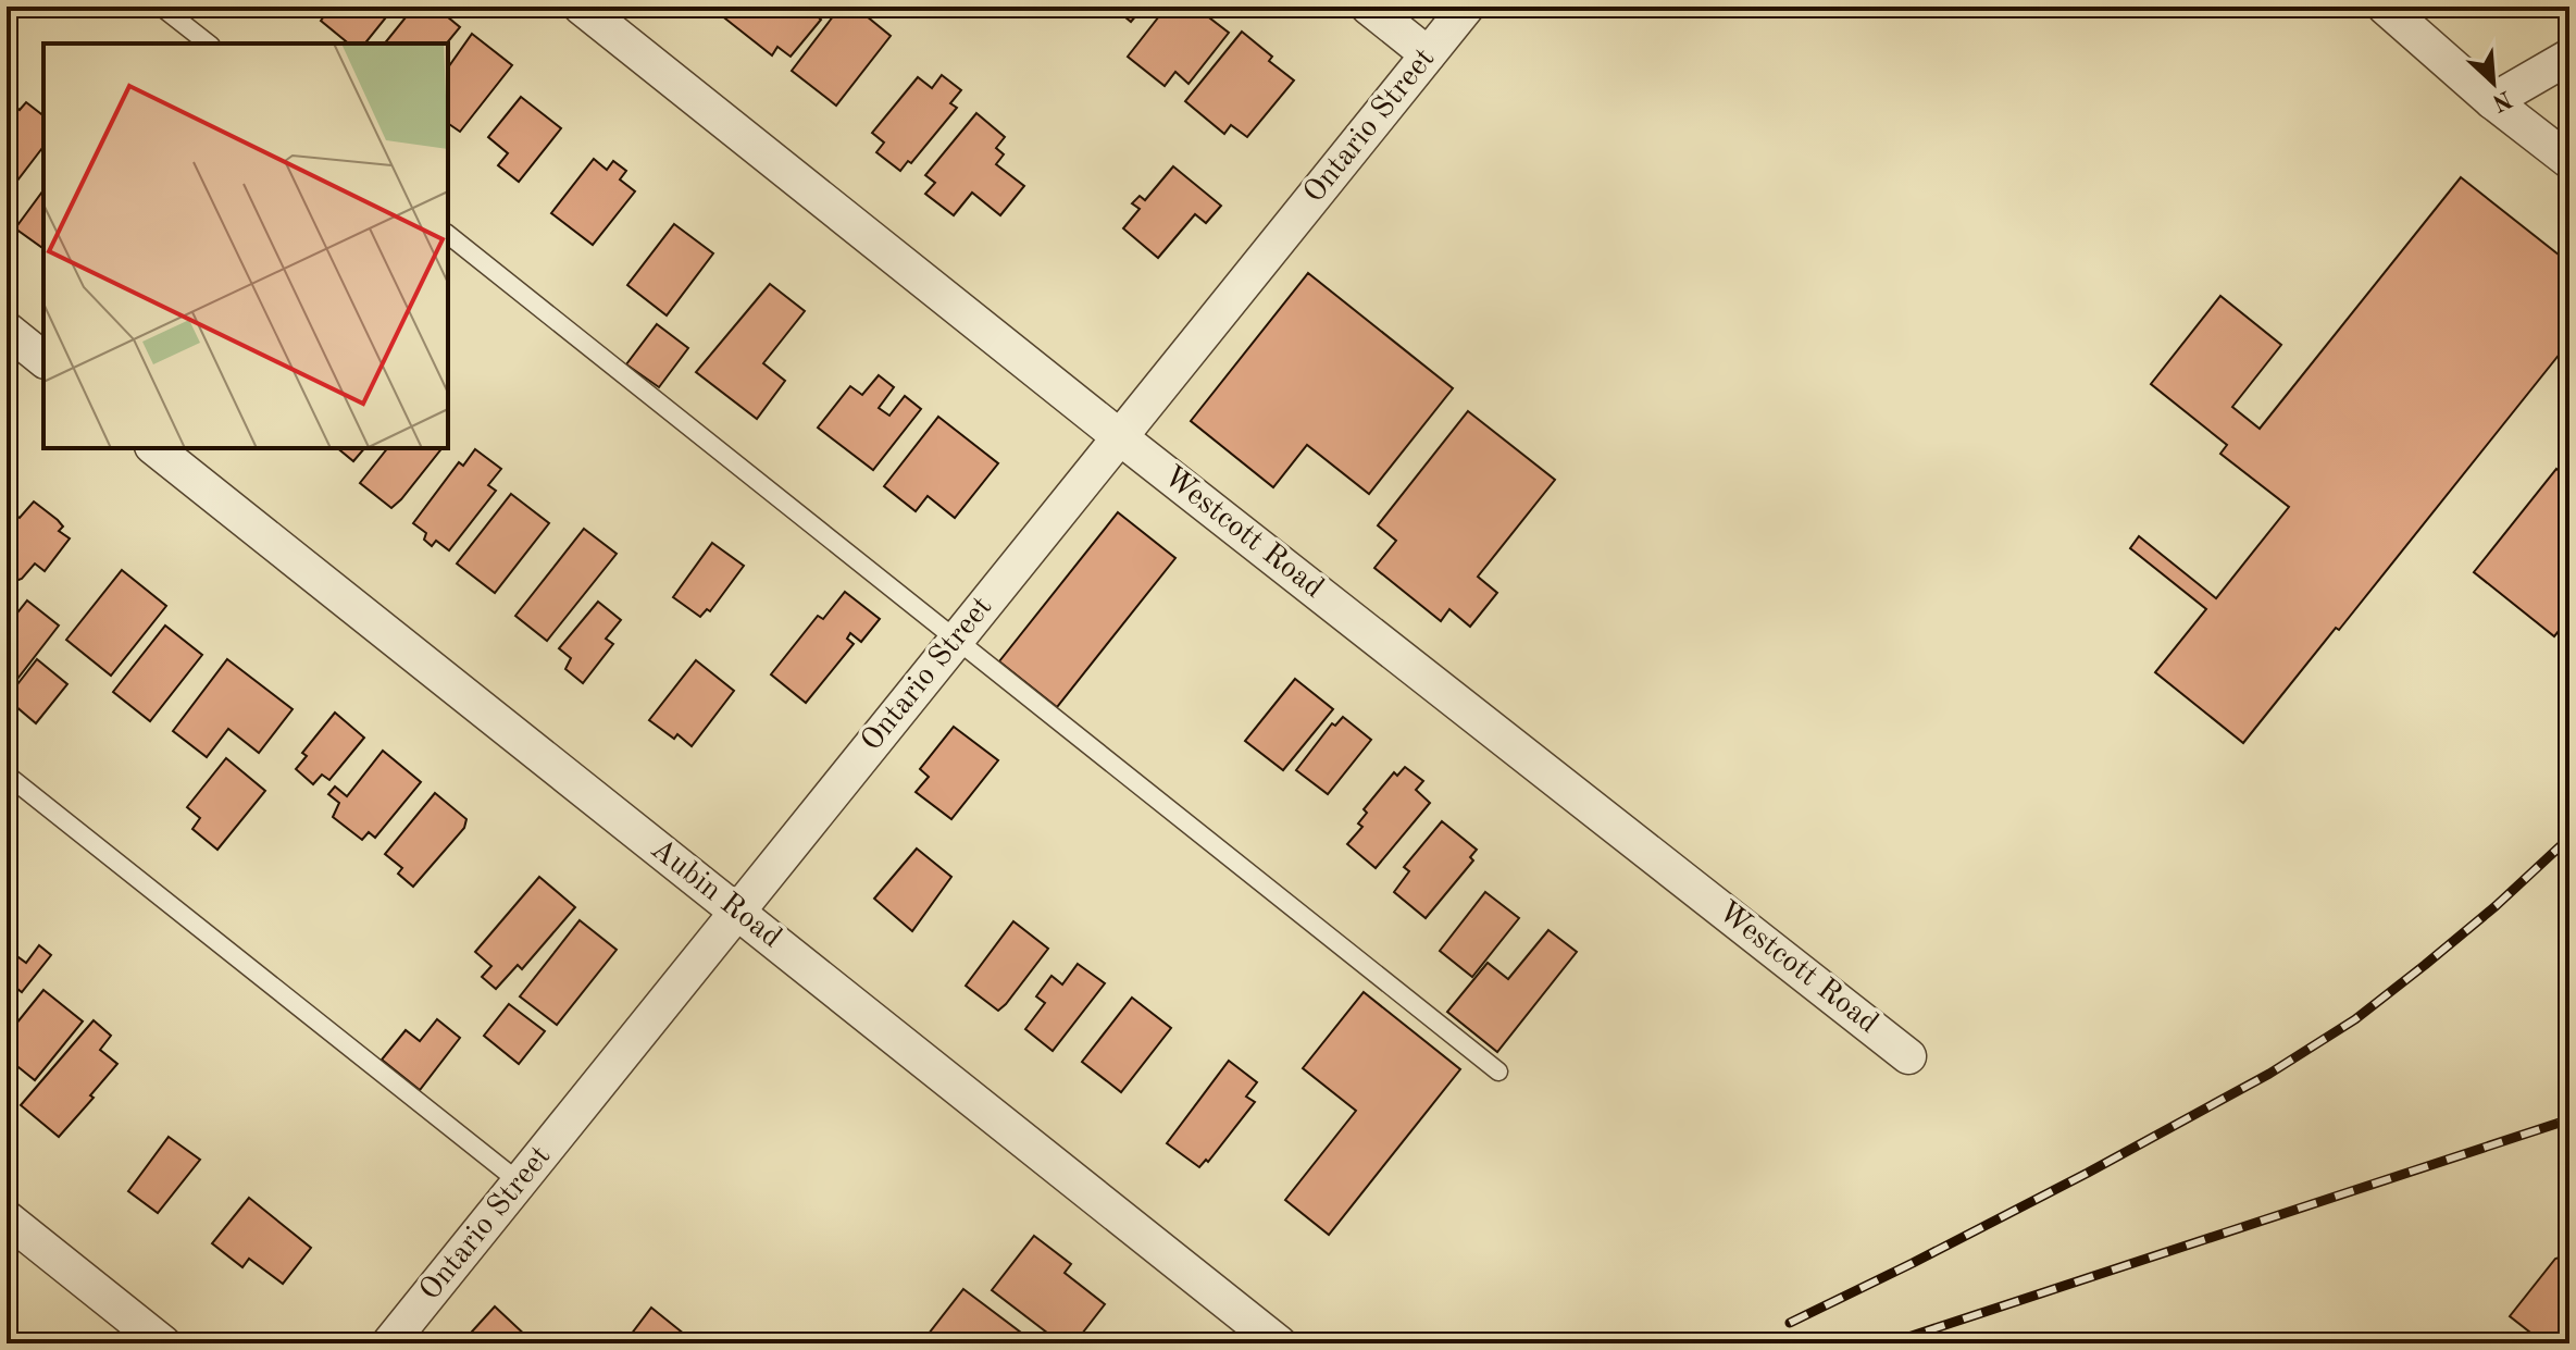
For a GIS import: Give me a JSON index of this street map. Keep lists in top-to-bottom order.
{
  "streets": {
    "street": ["Ontario Street", "Westcott Road", "Aubin Road"]
  },
  "crossings": [
    ["Ontario Street", "Westcott Road"],
    ["Ontario Street", "Aubin Road"]
  ],
  "north": "bottom right"
}
